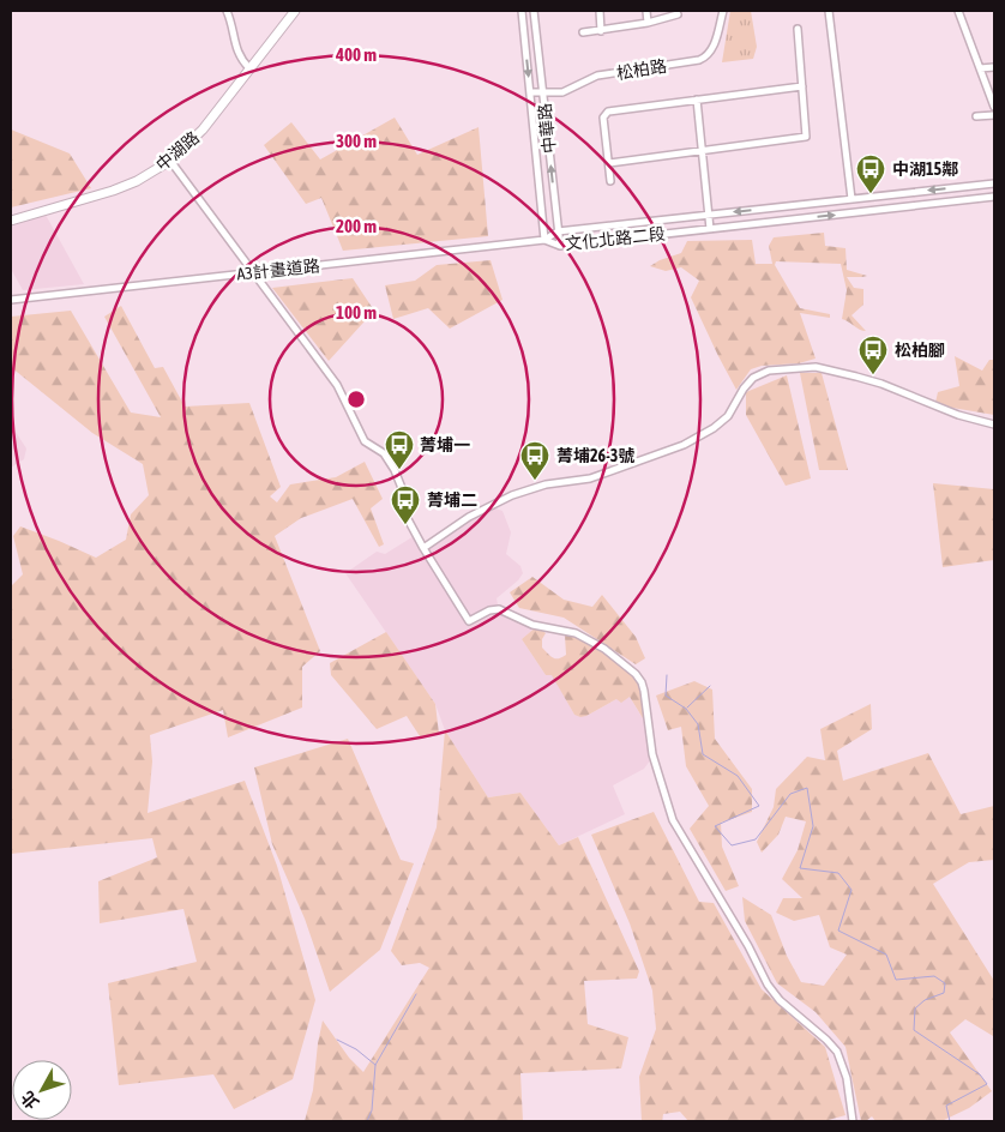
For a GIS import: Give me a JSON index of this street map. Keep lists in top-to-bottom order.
{
  "streets": {
    "main road": ["中湖路"],
    "street": [
      "松柏路",
      "中華路",
      "文化北路二段",
      "A3計畫道路"
    ]
  },
  "crossings": [
    ["松柏路", "中華路"],
    ["中華路", "文化北路二段"],
    ["中華路", "A3計畫道路"],
    ["文化北路二段", "A3計畫道路"]
  ],
  "places": {
    "bus stop": [
      "中湖15鄰",
      "松柏腳",
      "菁埔一",
      "菁埔26-3號",
      "菁埔二"
    ]
  },
  "north": "bottom left",
  "rings": [
    "400 m",
    "300 m",
    "200 m",
    "100 m"
  ]
}
